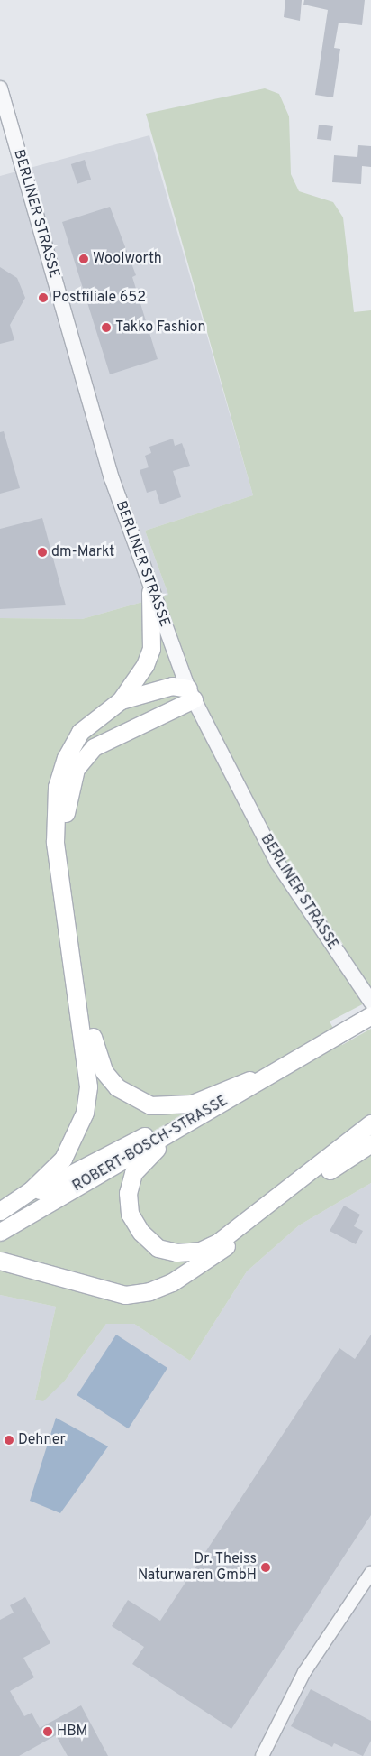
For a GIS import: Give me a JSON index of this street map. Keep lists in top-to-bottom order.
{
  "streets": {
    "main road": ["ROBERT-BOSCH-STRASSE"],
    "street": ["BERLINER STRASSE"]
  },
  "places": [
    "Woolworth",
    "Postfiliale 652",
    "Takko Fashion",
    "dm-Markt",
    "Dehner",
    "Dr. Theiss Naturwaren GmbH",
    "HBM"
  ]
}
